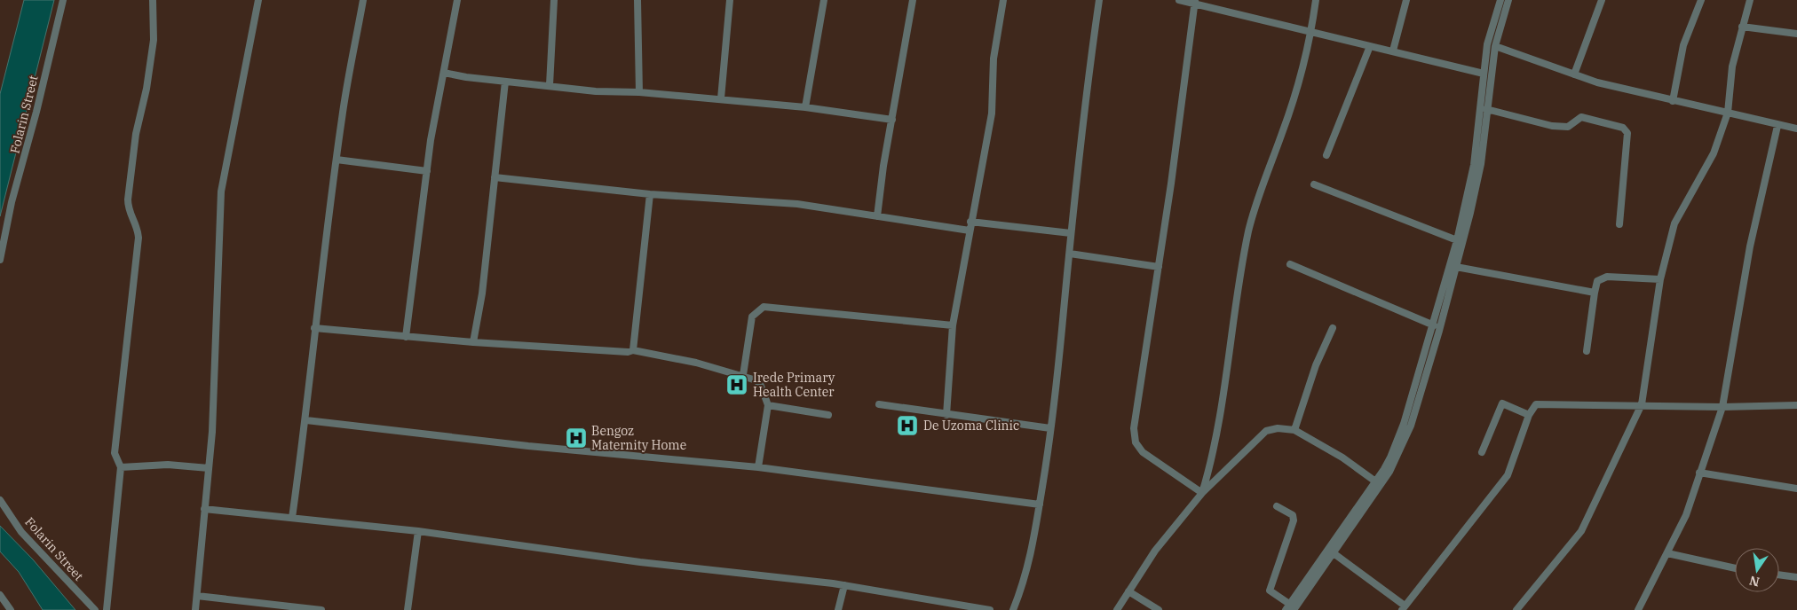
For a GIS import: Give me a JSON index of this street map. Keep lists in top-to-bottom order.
{
  "streets": {
    "street": ["Folarin Street"]
  },
  "places": {
    "hospital": ["Irede Primary Health Center", "De Uzoma Clinic", "Bengoz Maternity Home"]
  },
  "north": "bottom"
}
